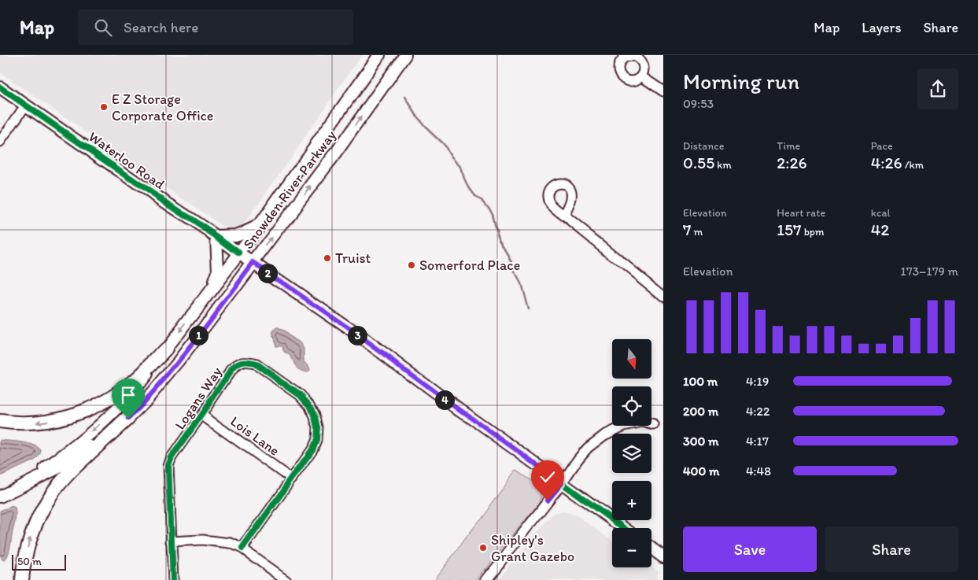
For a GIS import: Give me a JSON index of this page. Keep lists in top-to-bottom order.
{
  "streets": {
    "main road": ["Waterloo Road", "Snowden River Parkway"],
    "street": ["Logans Way", "Lois Lane"]
  },
  "crossings": [
    ["Waterloo Road", "Snowden River Parkway"],
    ["Logans Way", "Lois Lane"]
  ],
  "places": [
    "E Z Storage Corporate Office",
    "Truist",
    "Somerford Place",
    "Shipley's Grant Gazebo"
  ],
  "scale_bar": "50 m",
  "north": "bottom",
  "page": {
    "header": "Map",
    "search": "Search here",
    "nav": ["Map", "Layers", "Share"],
    "heading": ["Morning run", "09:53"],
    "stats": [
      ["Distance", "0.55 km"],
      ["Time", "2:26"],
      ["Pace", "4:26 /km"],
      ["Elevation", "7 m"],
      ["Heart rate", "157 bpm"],
      ["kcal", "42"]
    ],
    "chart": ["Elevation", "173–179 m"],
    "pins": [
      "2",
      "1",
      "3",
      "4"
    ],
    "map_buttons": ["+", "−"],
    "list": [
      {
        "name": "100 m",
        "note": "4:19"
      },
      {
        "name": "200 m",
        "note": "4:22"
      },
      {
        "name": "300 m",
        "note": "4:17"
      },
      {
        "name": "400 m",
        "note": "4:48"
      }
    ],
    "buttons": ["Save", "Share"],
    "scale": "50 m"
  }
}
